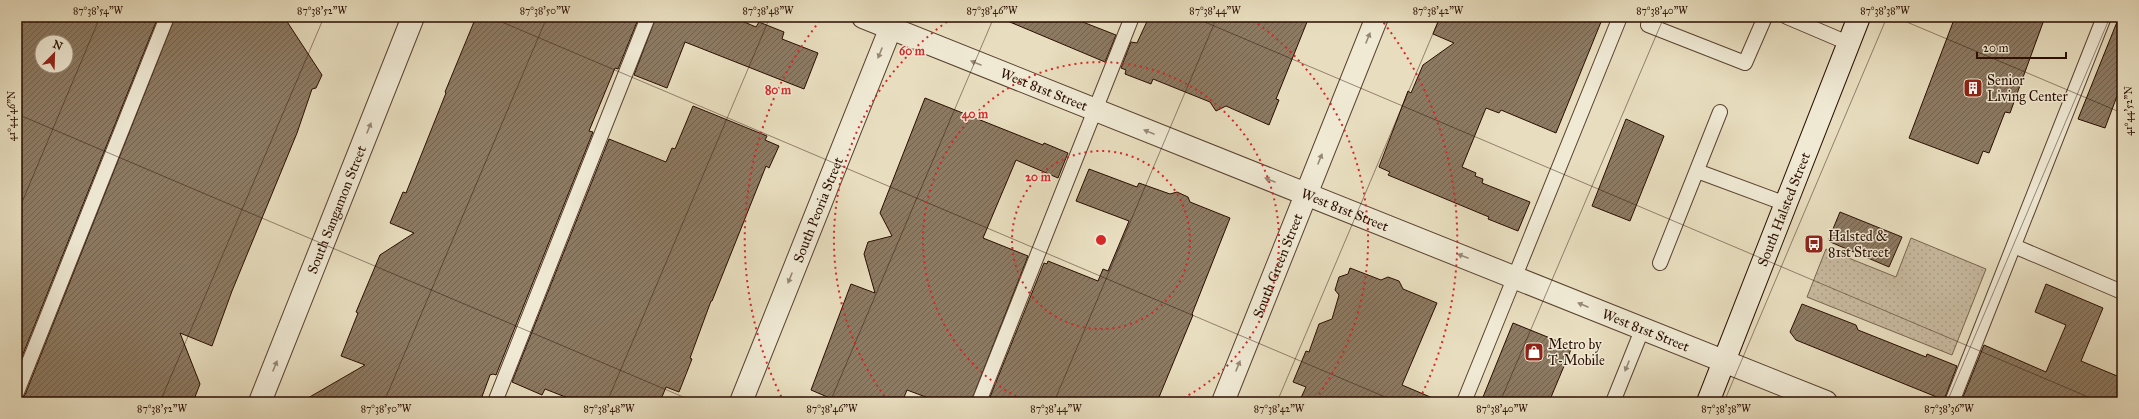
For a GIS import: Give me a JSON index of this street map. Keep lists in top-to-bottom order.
{
  "streets": {
    "street": [
      "West 81st Street",
      "South Peoria Street",
      "South Halsted Street",
      "South Sangamon Street",
      "South Green Street"
    ]
  },
  "crossings": [
    ["West 81st Street", "South Peoria Street"],
    ["West 81st Street", "South Halsted Street"],
    ["West 81st Street", "South Green Street"]
  ],
  "one_way": [
    "West 81st Street",
    "South Peoria Street",
    "South Sangamon Street",
    "South Green Street"
  ],
  "places": {
    "building": ["Senior Living Center"],
    "bus stop": ["Halsted & 81st Street"],
    "shop": ["Metro by T-Mobile"]
  },
  "scale_bar": "20 m",
  "north": "top right",
  "coordinates": [
    "87°38'54\"W",
    "87°38'52\"W",
    "87°38'50\"W",
    "87°38'48\"W",
    "87°38'46\"W",
    "87°38'44\"W",
    "87°38'42\"W",
    "87°38'40\"W",
    "87°38'38\"W",
    "41°44'52\"N",
    "41°44'46\"N",
    "87°38'36\"W"
  ],
  "rings": [
    "60 m",
    "80 m",
    "40 m",
    "20 m"
  ]
}
